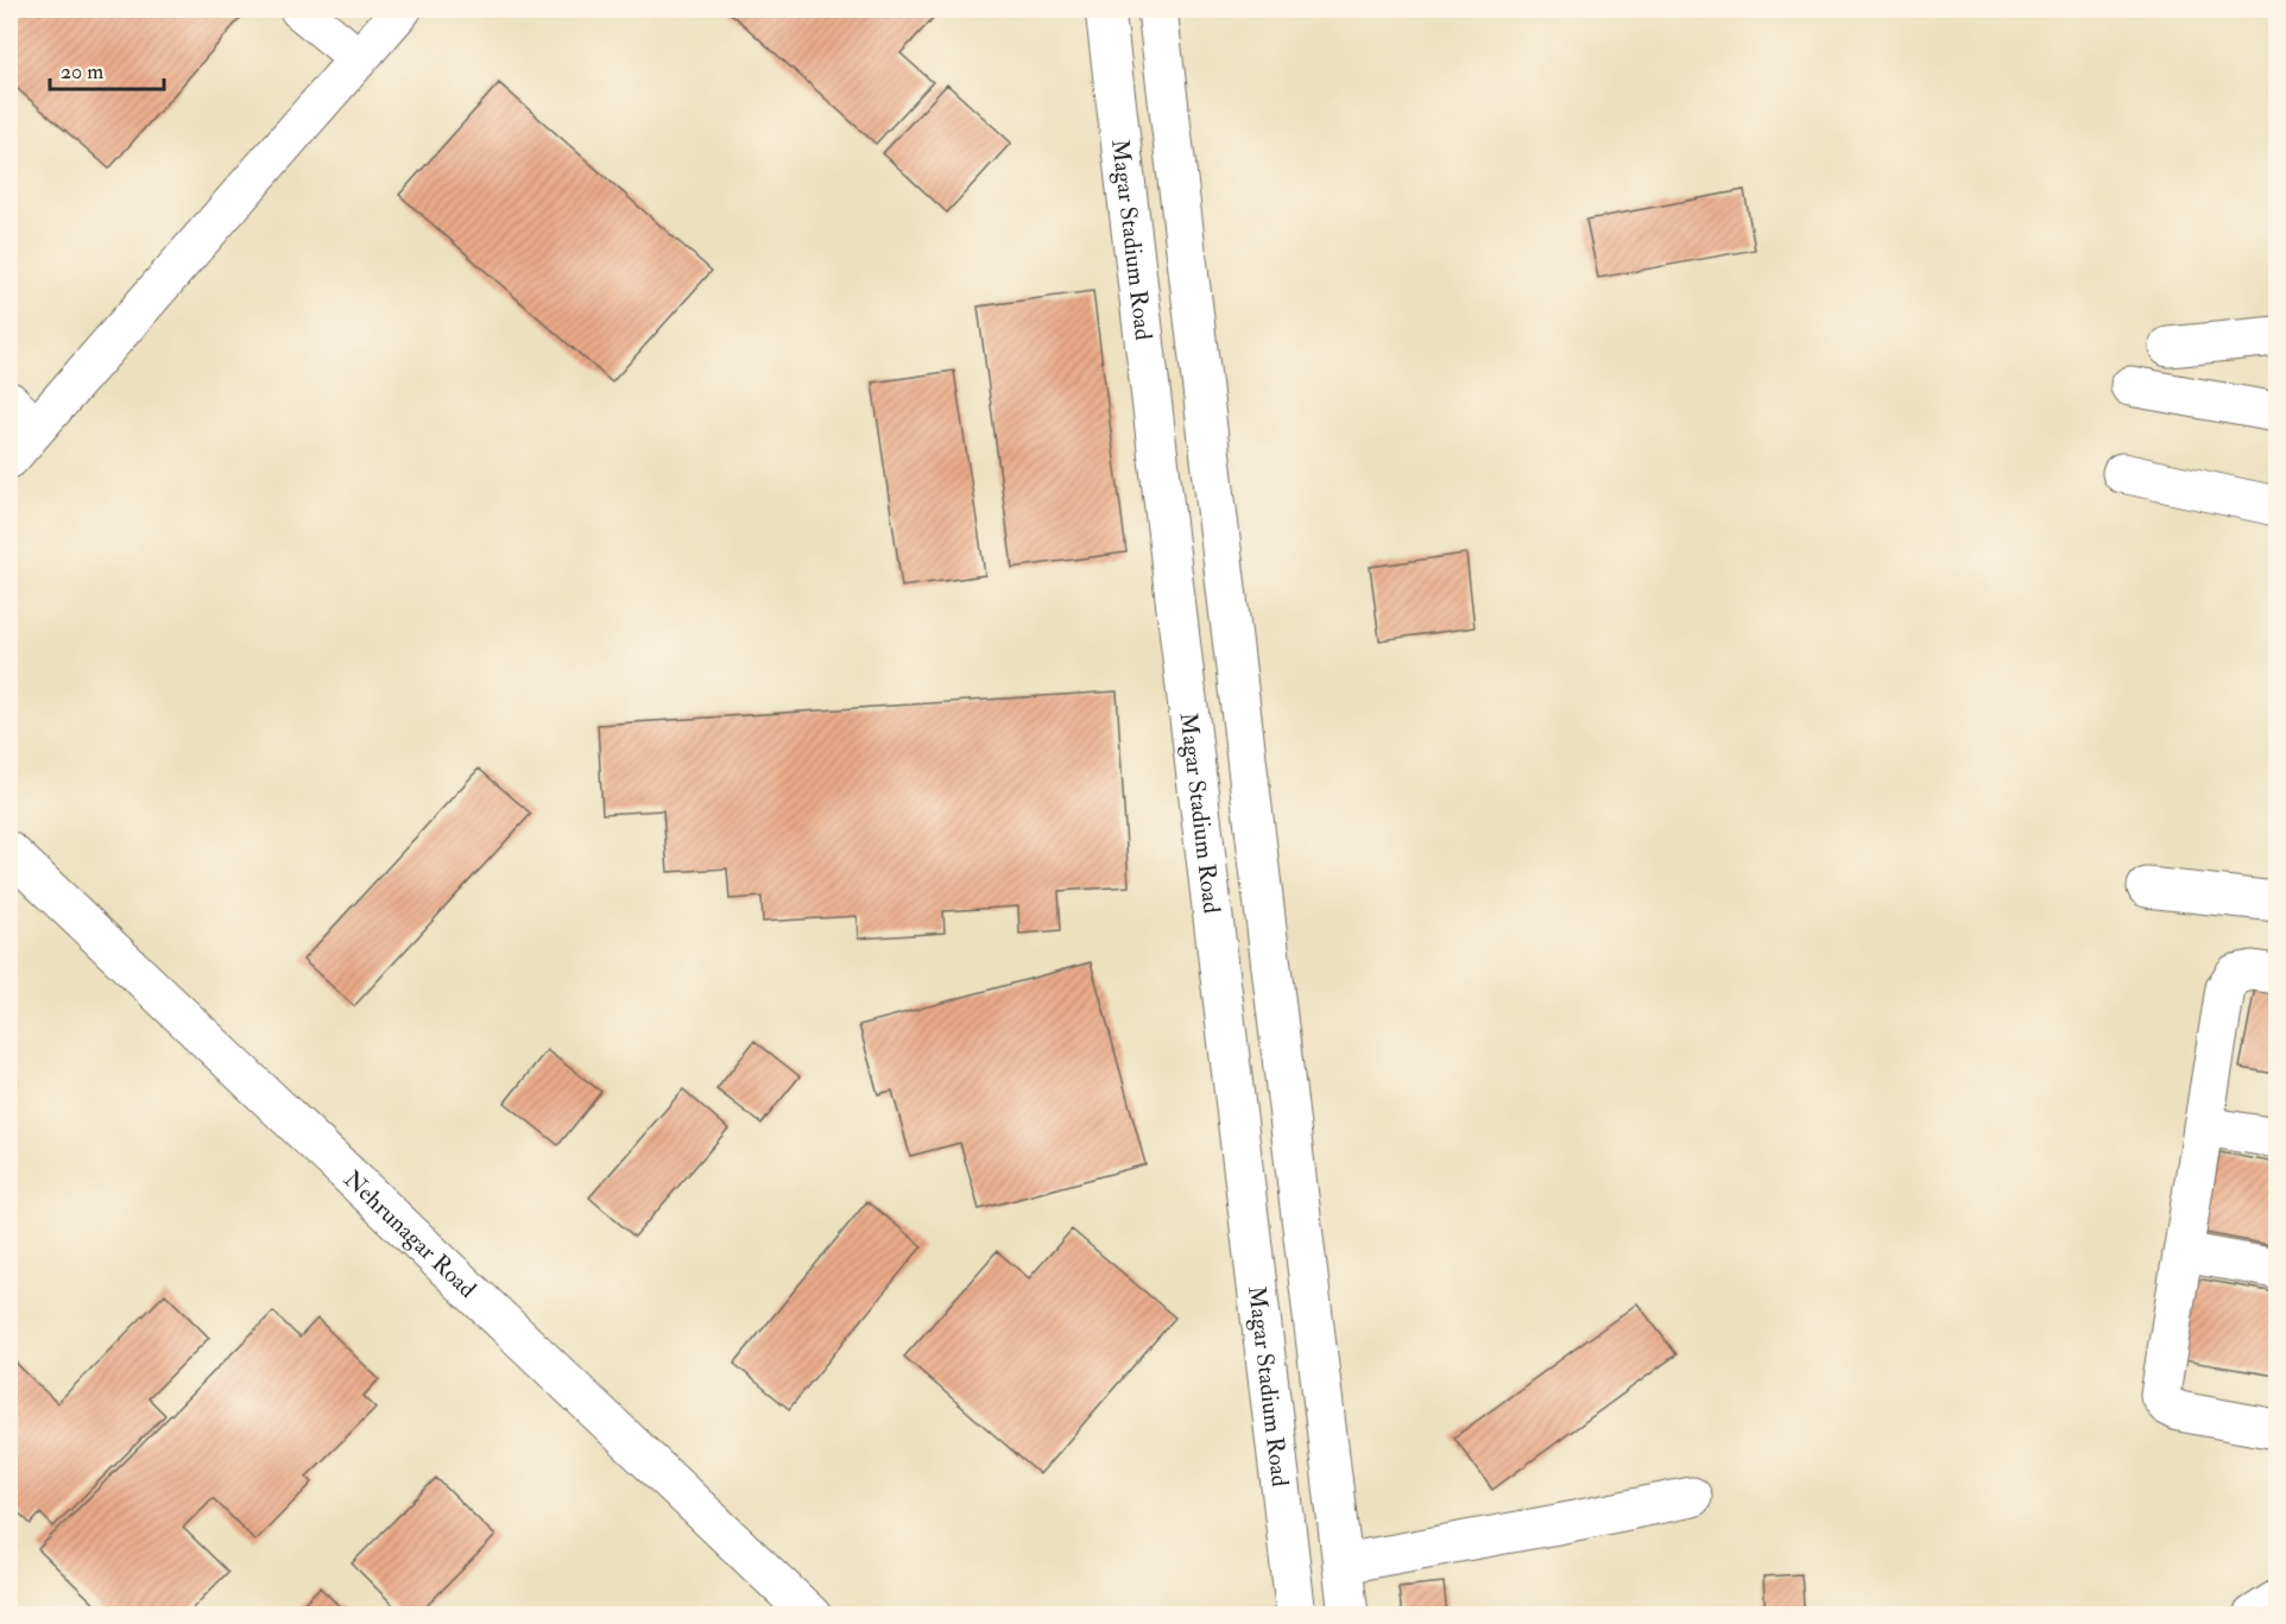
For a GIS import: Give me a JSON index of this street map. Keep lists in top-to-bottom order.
{
  "streets": {
    "street": ["Magar Stadium Road", "Nehrunagar Road"]
  },
  "scale_bar": "20 m"
}
